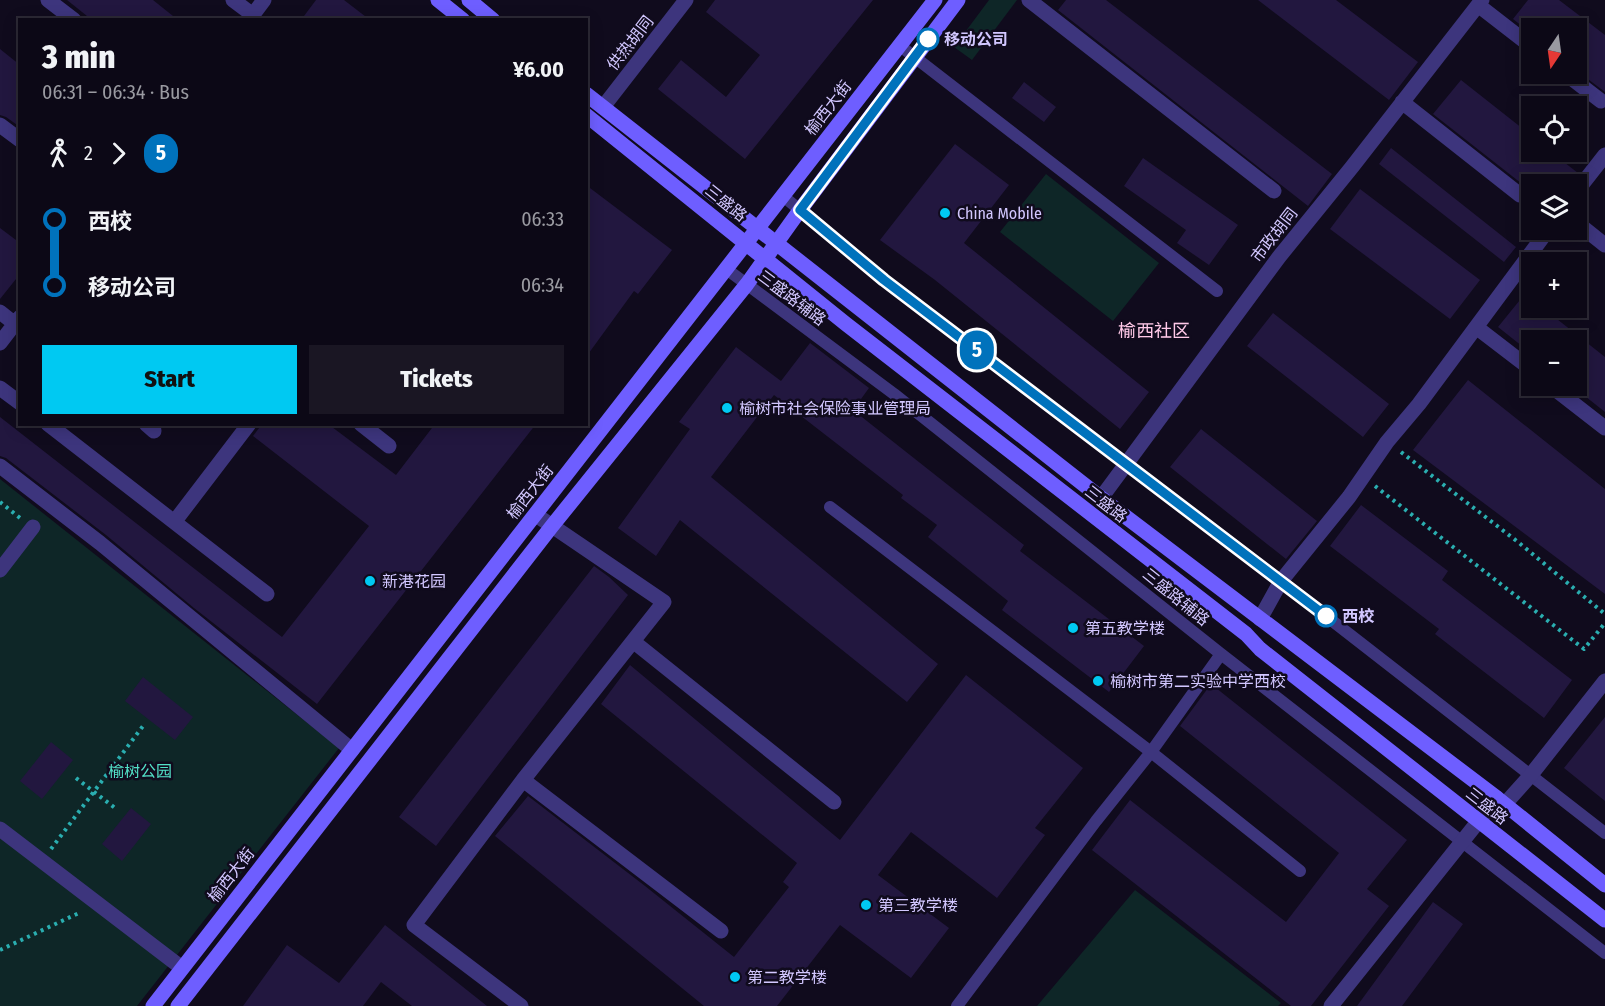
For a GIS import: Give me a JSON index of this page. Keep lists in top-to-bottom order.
{
  "streets": {
    "main road": ["榆西大街", "三盛路"],
    "street": ["供热胡同", "市政胡同"],
    "lane": ["三盛路辅路"]
  },
  "crossings": [
    ["供热胡同", "三盛路"],
    ["榆西大街", "三盛路"],
    ["榆西大街", "三盛路辅路"],
    ["三盛路", "市政胡同"]
  ],
  "districts": ["榆西社区"],
  "parks": ["榆树公园"],
  "places": [
    "移动公司",
    "China Mobile",
    "榆树市社会保险事业管理局",
    "新港花园",
    "西校",
    "第五教学楼",
    "榆树市第二实验中学西校",
    "第三教学楼",
    "第二教学楼"
  ],
  "lines": ["bus line 5"],
  "north": "bottom",
  "page": {
    "on_map": "5",
    "map_buttons": ["+", "−"],
    "heading": ["3 min", "06:31 – 06:34 · Bus", "¥6.00"],
    "legs": ["2", "5"],
    "list": [
      {
        "name": "西校",
        "value": "06:33"
      },
      {
        "name": "移动公司",
        "value": "06:34"
      }
    ],
    "buttons": ["Start", "Tickets"]
  }
}
